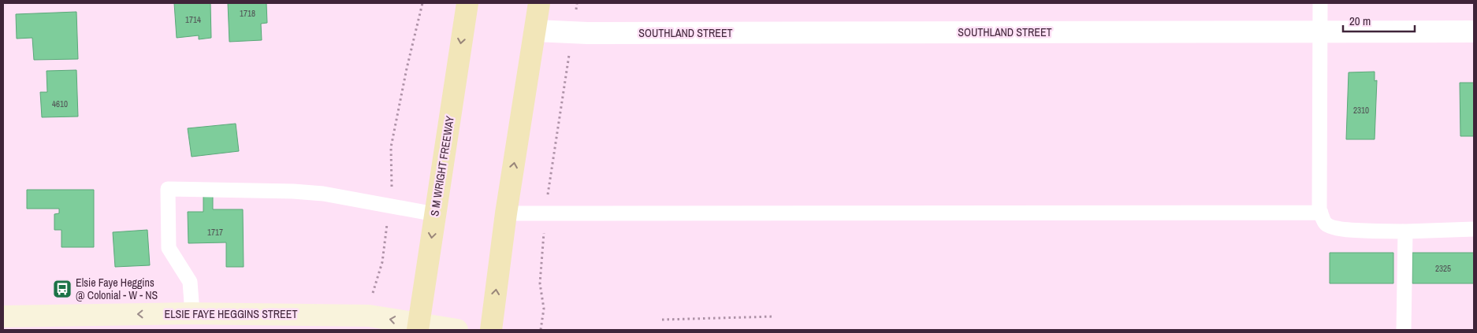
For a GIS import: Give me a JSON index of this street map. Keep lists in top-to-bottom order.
{
  "streets": {
    "main road": ["S M WRIGHT FREEWAY", "ELSIE FAYE HEGGINS STREET"],
    "street": ["SOUTHLAND STREET"]
  },
  "crossings": [
    ["S M WRIGHT FREEWAY", "ELSIE FAYE HEGGINS STREET"]
  ],
  "one_way": ["ELSIE FAYE HEGGINS STREET"],
  "places": {
    "bus stop": ["Elsie Faye Heggins @ Colonial - W - NS"]
  },
  "house_numbers": [
    "1718",
    "1714",
    "4610",
    "2310",
    "1717",
    "2325"
  ],
  "scale_bar": "20 m"
}
